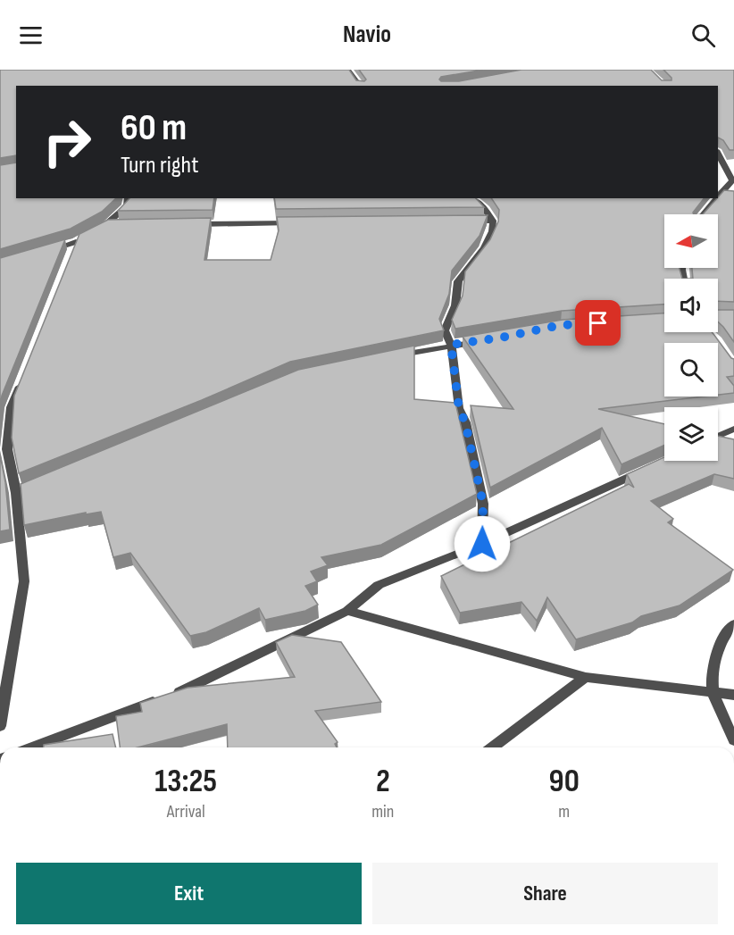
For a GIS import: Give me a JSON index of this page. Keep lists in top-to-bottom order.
{
  "north": "left",
  "page": {
    "header": "Navio",
    "turn": ["60 m", "Turn right"],
    "eta": [
      "13:25",
      "Arrival",
      "2",
      "min",
      "90",
      "m"
    ],
    "buttons": ["Exit", "Share"]
  }
}
